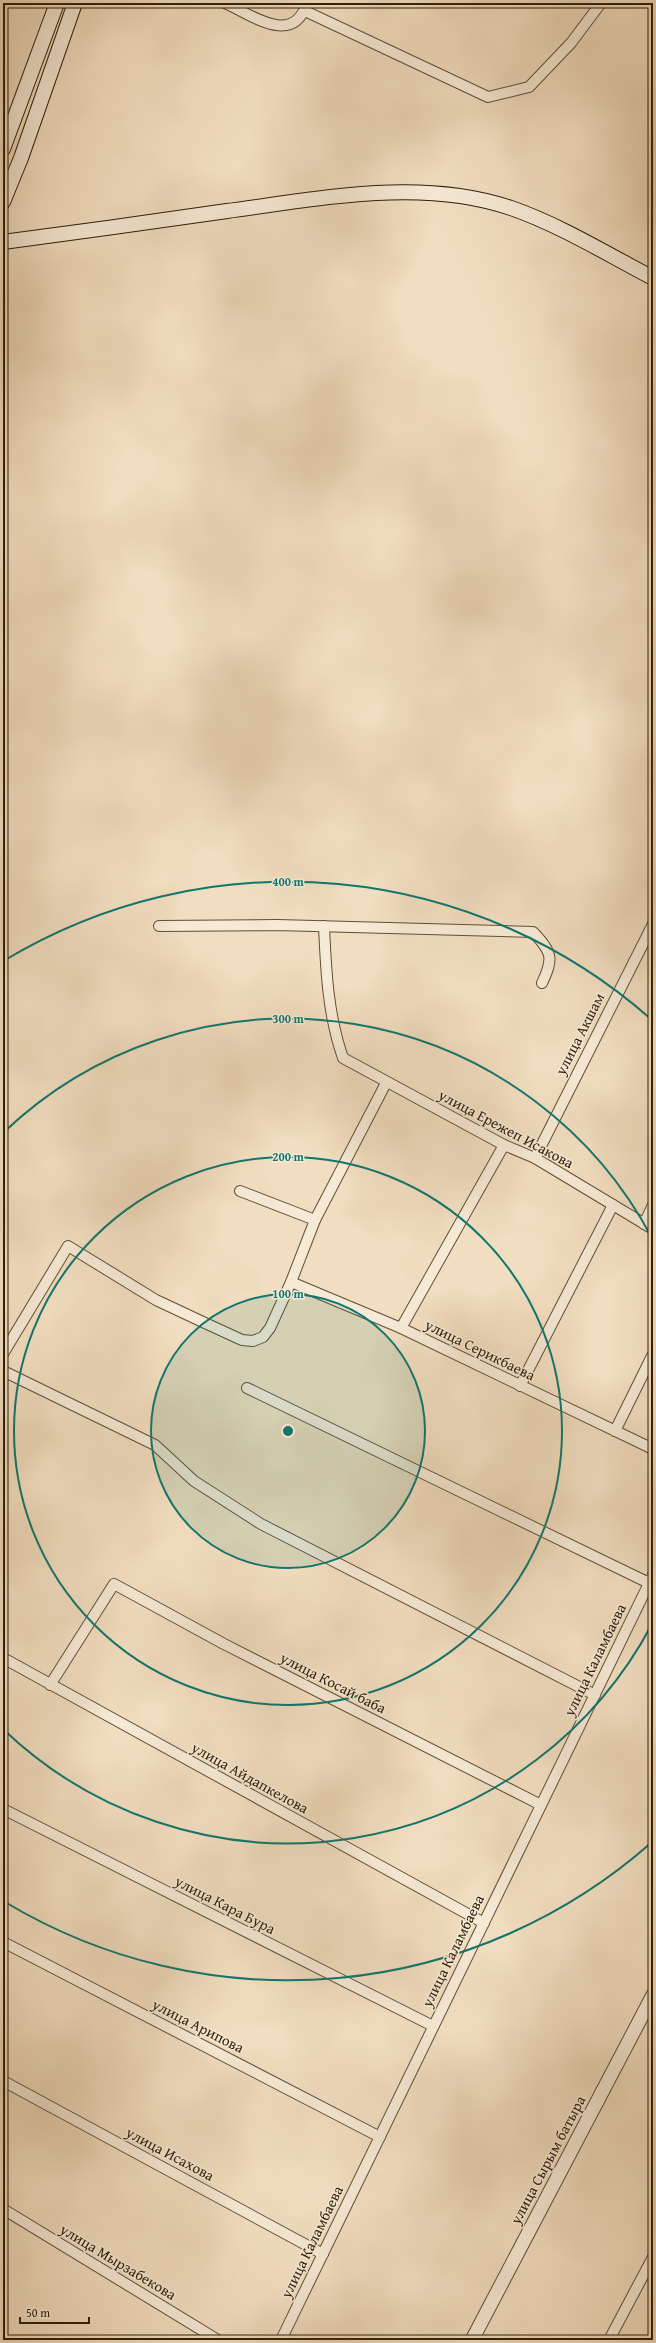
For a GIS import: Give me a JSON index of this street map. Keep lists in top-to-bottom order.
{
  "streets": {
    "street": [
      "улица Акшам",
      "улица Ережеп Исакова",
      "улица Серикбаева",
      "улица Каламбаева",
      "улица Косай баба",
      "улица Айдапкелова",
      "улица Кара Бура",
      "улица Арипова",
      "улица Исахова",
      "улица Сырым батыра",
      "улица Мырзабекова"
    ]
  },
  "crossings": [
    ["улица Акшам", "улица Ережеп Исакова"],
    ["улица Каламбаева", "улица Косай баба"],
    ["улица Каламбаева", "улица Айдапкелова"],
    ["улица Каламбаева", "улица Кара Бура"],
    ["улица Каламбаева", "улица Арипова"],
    ["улица Каламбаева", "улица Исахова"],
    ["улица Косай баба", "улица Айдапкелова"]
  ],
  "scale_bar": "50 m",
  "rings": [
    "400 m",
    "300 m",
    "200 m",
    "100 m"
  ]
}
